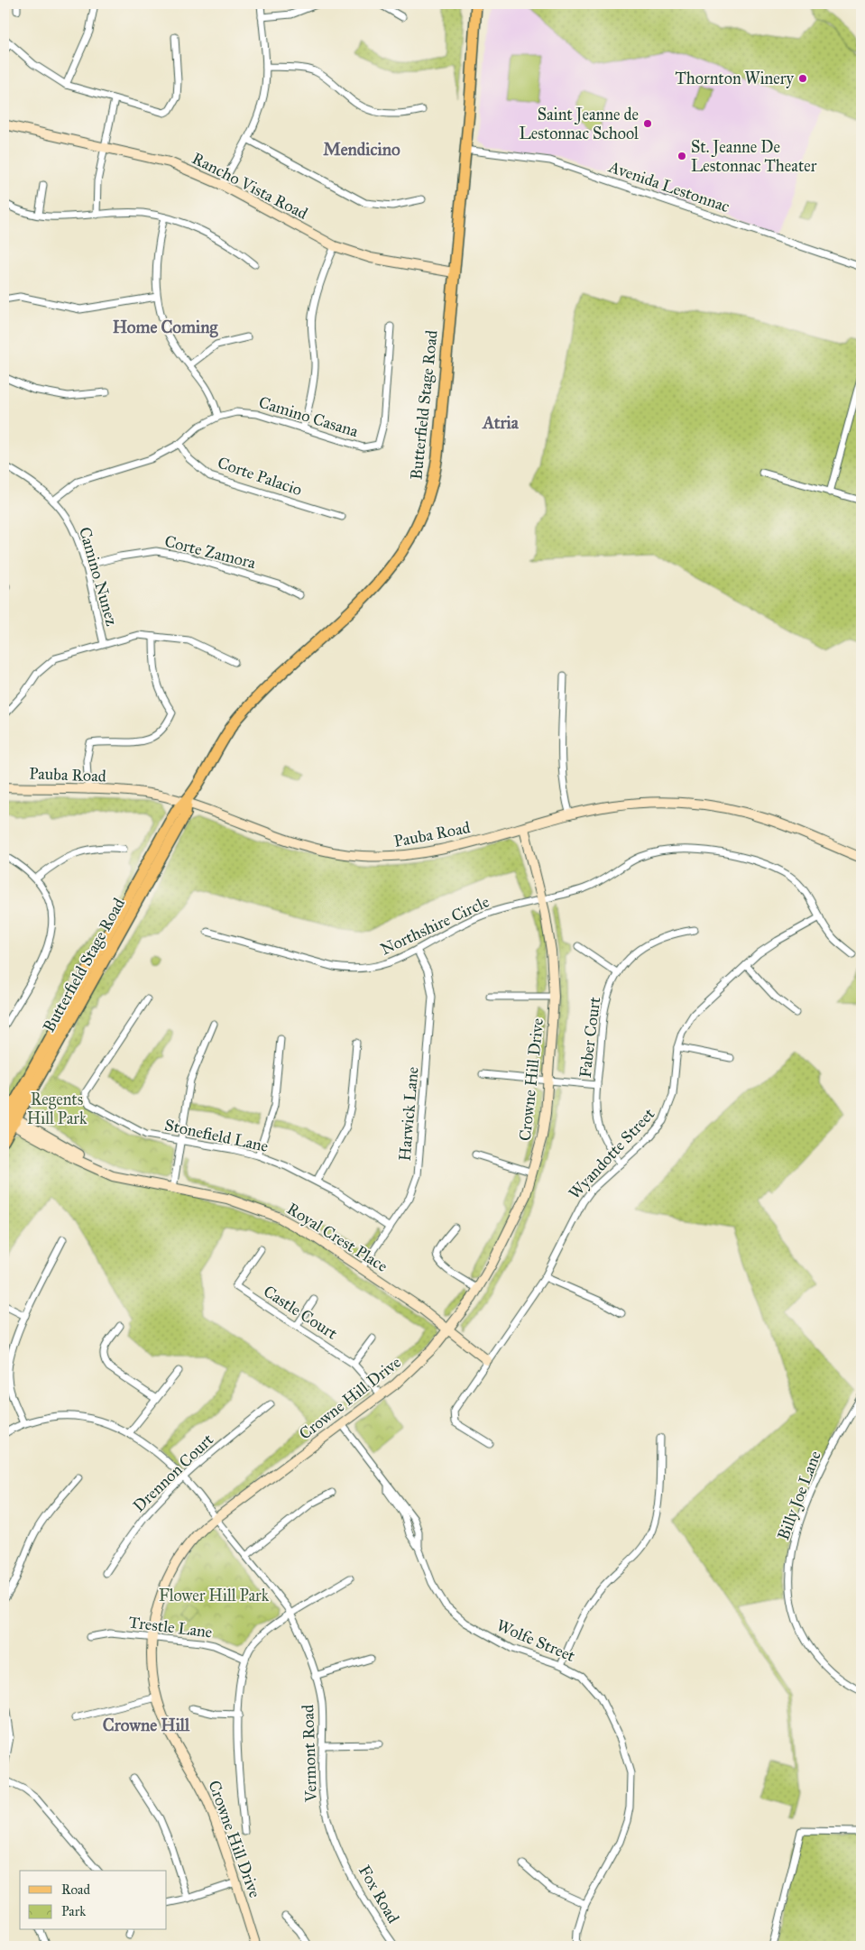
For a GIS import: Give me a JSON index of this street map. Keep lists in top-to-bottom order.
{
  "streets": {
    "main road": ["Butterfield Stage Road"],
    "street": [
      "Rancho Vista Road",
      "Avenida Lestonnac",
      "Camino Casana",
      "Corte Palacio",
      "Corte Zamora",
      "Camino Nunez",
      "Pauba Road",
      "Northshire Circle",
      "Faber Court",
      "Crowne Hill Drive",
      "Harwick Lane",
      "Stonefield Lane",
      "Wyandotte Street",
      "Royal Crest Place",
      "Castle Court",
      "Drennon Court",
      "Billy Joe Lane",
      "Trestle Lane",
      "Wolfe Street",
      "Vermont Road",
      "Fox Road"
    ]
  },
  "crossings": [
    ["Rancho Vista Road", "Butterfield Stage Road"],
    ["Avenida Lestonnac", "Butterfield Stage Road"],
    ["Butterfield Stage Road", "Pauba Road"],
    ["Butterfield Stage Road", "Royal Crest Place"],
    ["Camino Casana", "Corte Palacio"],
    ["Camino Casana", "Camino Nunez"],
    ["Corte Zamora", "Camino Nunez"],
    ["Pauba Road", "Crowne Hill Drive"],
    ["Northshire Circle", "Crowne Hill Drive"],
    ["Northshire Circle", "Harwick Lane"],
    ["Northshire Circle", "Wyandotte Street"],
    ["Faber Court", "Wyandotte Street"],
    ["Crowne Hill Drive", "Royal Crest Place"],
    ["Crowne Hill Drive", "Castle Court"],
    ["Crowne Hill Drive", "Trestle Lane"],
    ["Crowne Hill Drive", "Wolfe Street"],
    ["Crowne Hill Drive", "Vermont Road"],
    ["Harwick Lane", "Stonefield Lane"],
    ["Harwick Lane", "Royal Crest Place"],
    ["Wyandotte Street", "Royal Crest Place"],
    ["Drennon Court", "Vermont Road"],
    ["Vermont Road", "Fox Road"]
  ],
  "districts": [
    "Mendicino",
    "Home Coming",
    "Atria",
    "Crowne Hill"
  ],
  "parks": ["Regents Hill Park", "Flower Hill Park"],
  "places": ["Thornton Winery", "Saint Jeanne de Lestonnac School", "St. Jeanne De Lestonnac Theater"],
  "legend": ["Road", "Park"]
}
